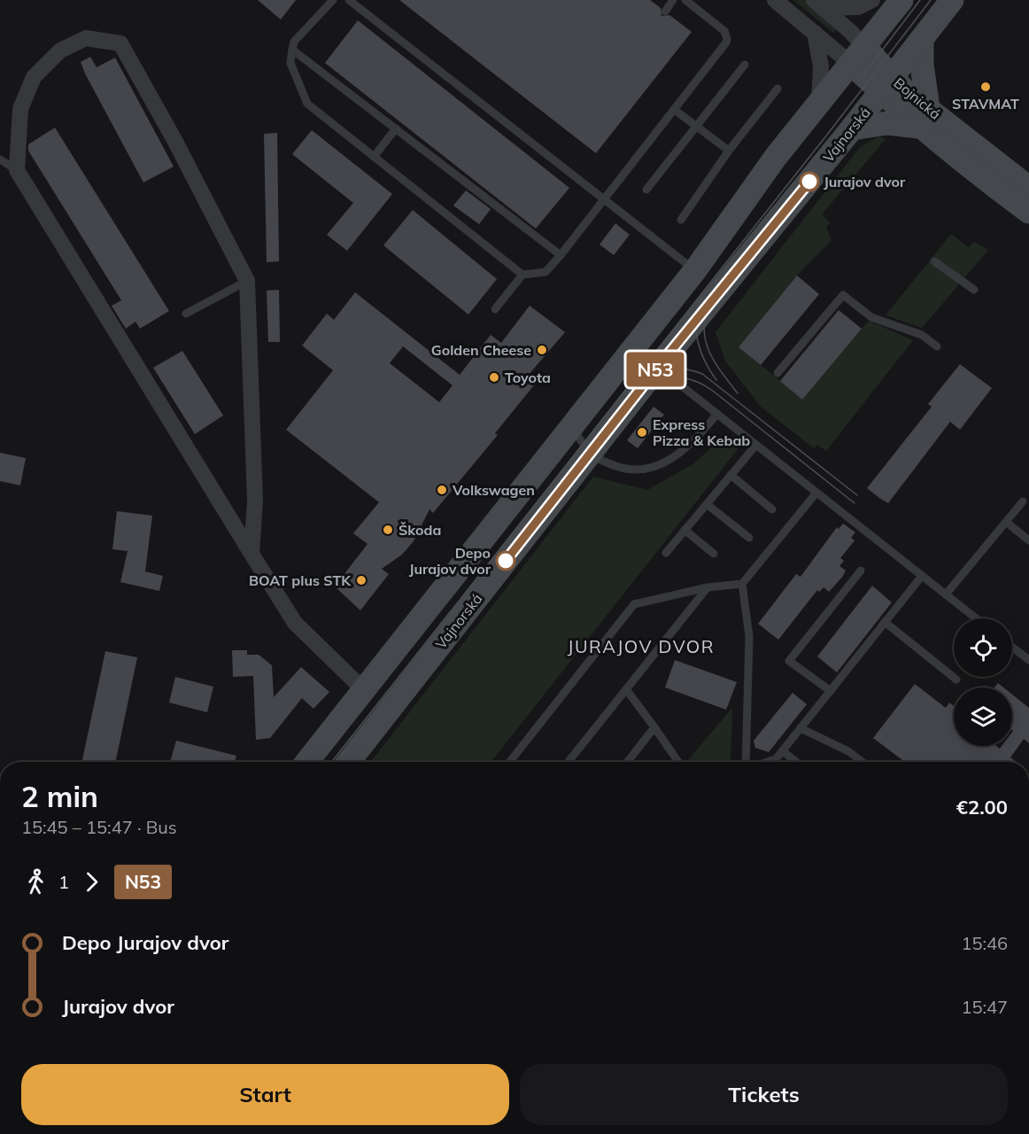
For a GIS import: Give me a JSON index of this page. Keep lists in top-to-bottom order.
{
  "streets": {
    "main road": ["Bojnická", "Vajnorská"]
  },
  "crossings": [
    ["Bojnická", "Vajnorská"]
  ],
  "districts": ["JURAJOV DVOR"],
  "places": [
    "STAVMAT",
    "Jurajov dvor",
    "Golden Cheese",
    "Toyota",
    "Express Pizza & Kebab",
    "Volkswagen",
    "Škoda",
    "Depo Jurajov dvor",
    "BOAT plus STK"
  ],
  "lines": ["bus line N53"],
  "page": {
    "on_map": "N53",
    "heading": ["2 min", "15:45 – 15:47 · Bus", "€2.00"],
    "legs": ["1", "N53"],
    "list": [
      {
        "name": "Depo Jurajov dvor",
        "value": "15:46"
      },
      {
        "name": "Jurajov dvor",
        "value": "15:47"
      }
    ],
    "buttons": ["Start", "Tickets"]
  }
}
